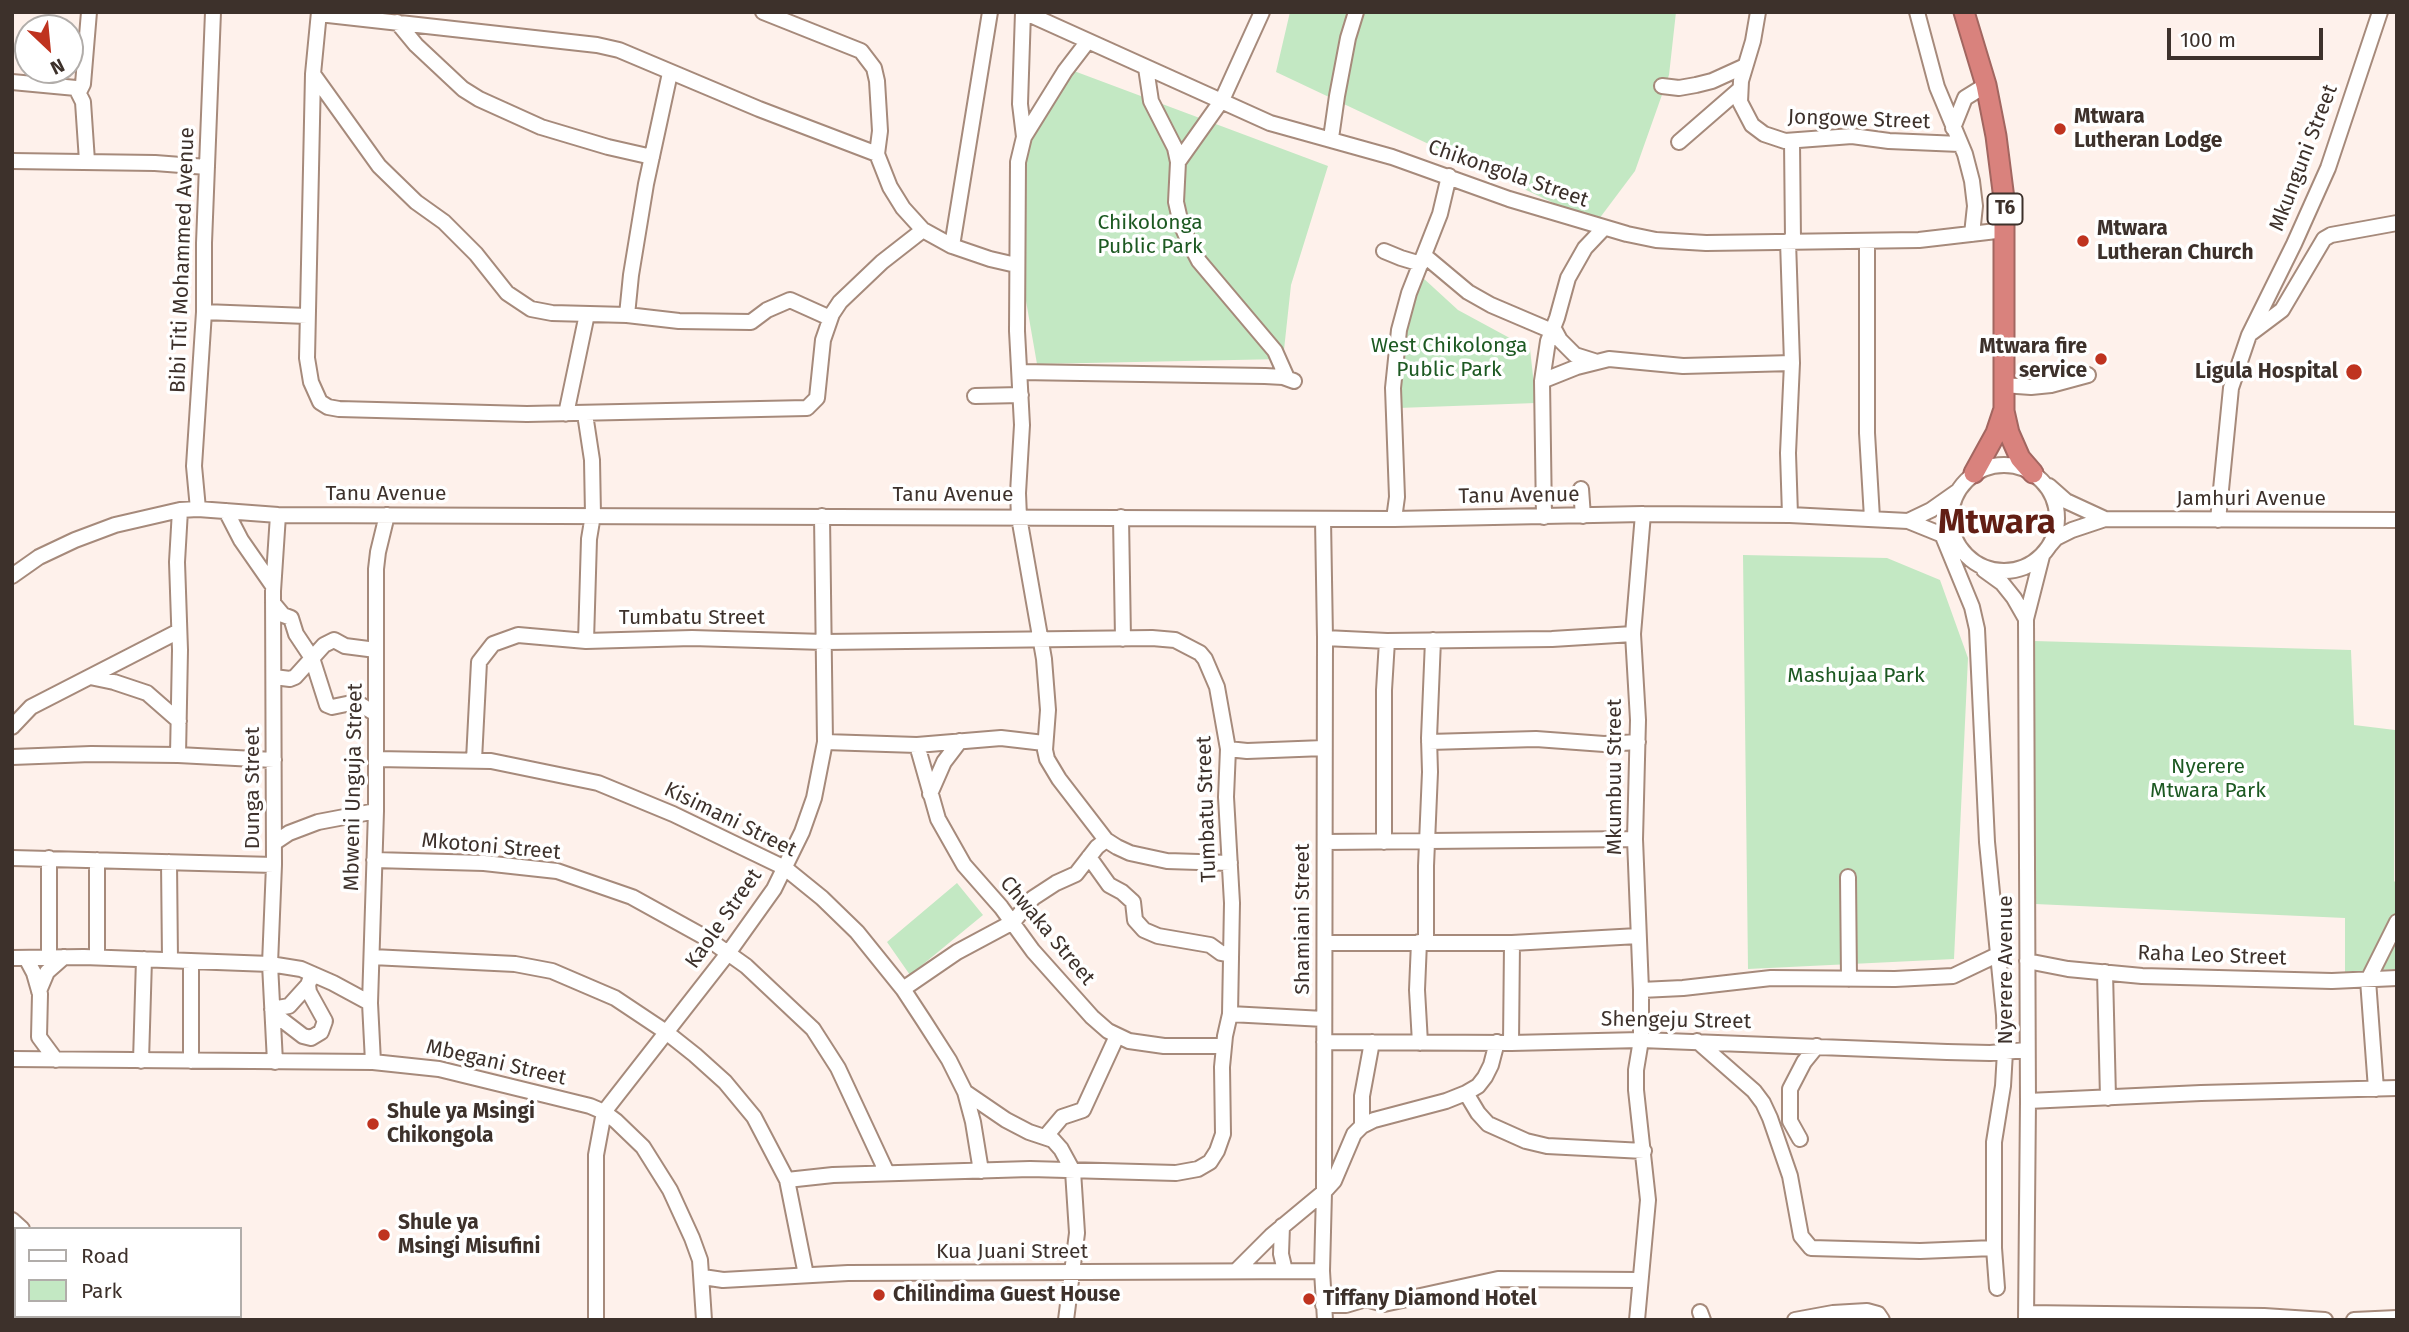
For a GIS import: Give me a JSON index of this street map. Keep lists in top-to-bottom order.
{
  "streets": {
    "highway": ["T6"],
    "street": [
      "Jongowe Street",
      "Mkunguni Street",
      "Chikongola Street",
      "Bibi Titi Mohammed Avenue",
      "Tanu Avenue",
      "Jamhuri Avenue",
      "Tumbatu Street",
      "Mkumbuu Street",
      "Mbweni Unguja Street",
      "Dunga Street",
      "Kisimani Street",
      "Mkotoni Street",
      "Kaole Street",
      "Shamiani Street",
      "Chwaka Street",
      "Raha Leo Street",
      "Nyerere Avenue",
      "Shengeju Street",
      "Mbegani Street",
      "Kua Juani Street"
    ]
  },
  "crossings": [
    ["Mkunguni Street", "Jamhuri Avenue"],
    ["Chikongola Street", "T6"],
    ["T6", "Tanu Avenue"],
    ["T6", "Nyerere Avenue"],
    ["Bibi Titi Mohammed Avenue", "Tanu Avenue"],
    ["Tanu Avenue", "Mkumbuu Street"],
    ["Tanu Avenue", "Mbweni Unguja Street"],
    ["Tanu Avenue", "Dunga Street"],
    ["Tanu Avenue", "Kaole Street"],
    ["Tanu Avenue", "Shamiani Street"],
    ["Tumbatu Street", "Kisimani Street"],
    ["Tumbatu Street", "Mkotoni Street"],
    ["Tumbatu Street", "Kaole Street"],
    ["Tumbatu Street", "Chwaka Street"],
    ["Mkumbuu Street", "Shengeju Street"],
    ["Mbweni Unguja Street", "Kisimani Street"],
    ["Mbweni Unguja Street", "Mkotoni Street"],
    ["Mbweni Unguja Street", "Mbegani Street"],
    ["Dunga Street", "Mbegani Street"],
    ["Kisimani Street", "Kaole Street"],
    ["Mkotoni Street", "Kaole Street"],
    ["Kaole Street", "Mbegani Street"],
    ["Shamiani Street", "Shengeju Street"],
    ["Shamiani Street", "Kua Juani Street"],
    ["Raha Leo Street", "Nyerere Avenue"],
    ["Nyerere Avenue", "Shengeju Street"],
    ["Mbegani Street", "Kua Juani Street"]
  ],
  "districts": ["Mtwara"],
  "parks": [
    "Chikolonga Public Park",
    "West Chikolonga Public Park",
    "Mashujaa Park",
    "Nyerere Mtwara Park"
  ],
  "places": [
    "Mtwara Lutheran Lodge",
    "Mtwara Lutheran Church",
    "Mtwara fire service",
    "Ligula Hospital",
    "Shule ya Msingi Chikongola",
    "Shule ya Msingi Misufini",
    "Chilindima Guest House",
    "Tiffany Diamond Hotel"
  ],
  "legend": ["Road", "Park"],
  "scale_bar": "100 m",
  "north": "bottom right"
}
